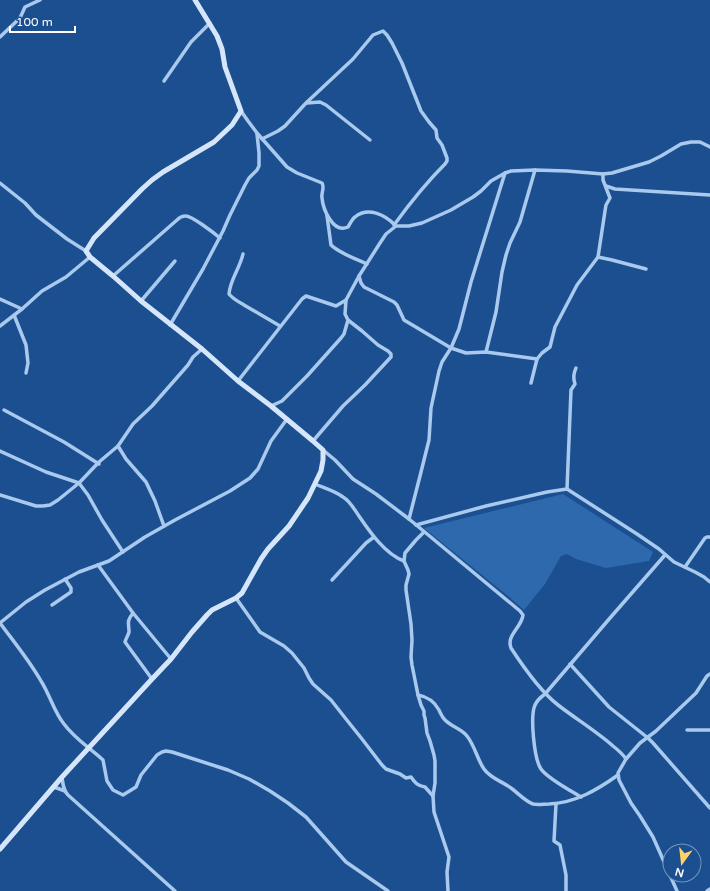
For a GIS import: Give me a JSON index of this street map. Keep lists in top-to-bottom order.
{
  "scale_bar": "100 m",
  "north": "bottom"
}
